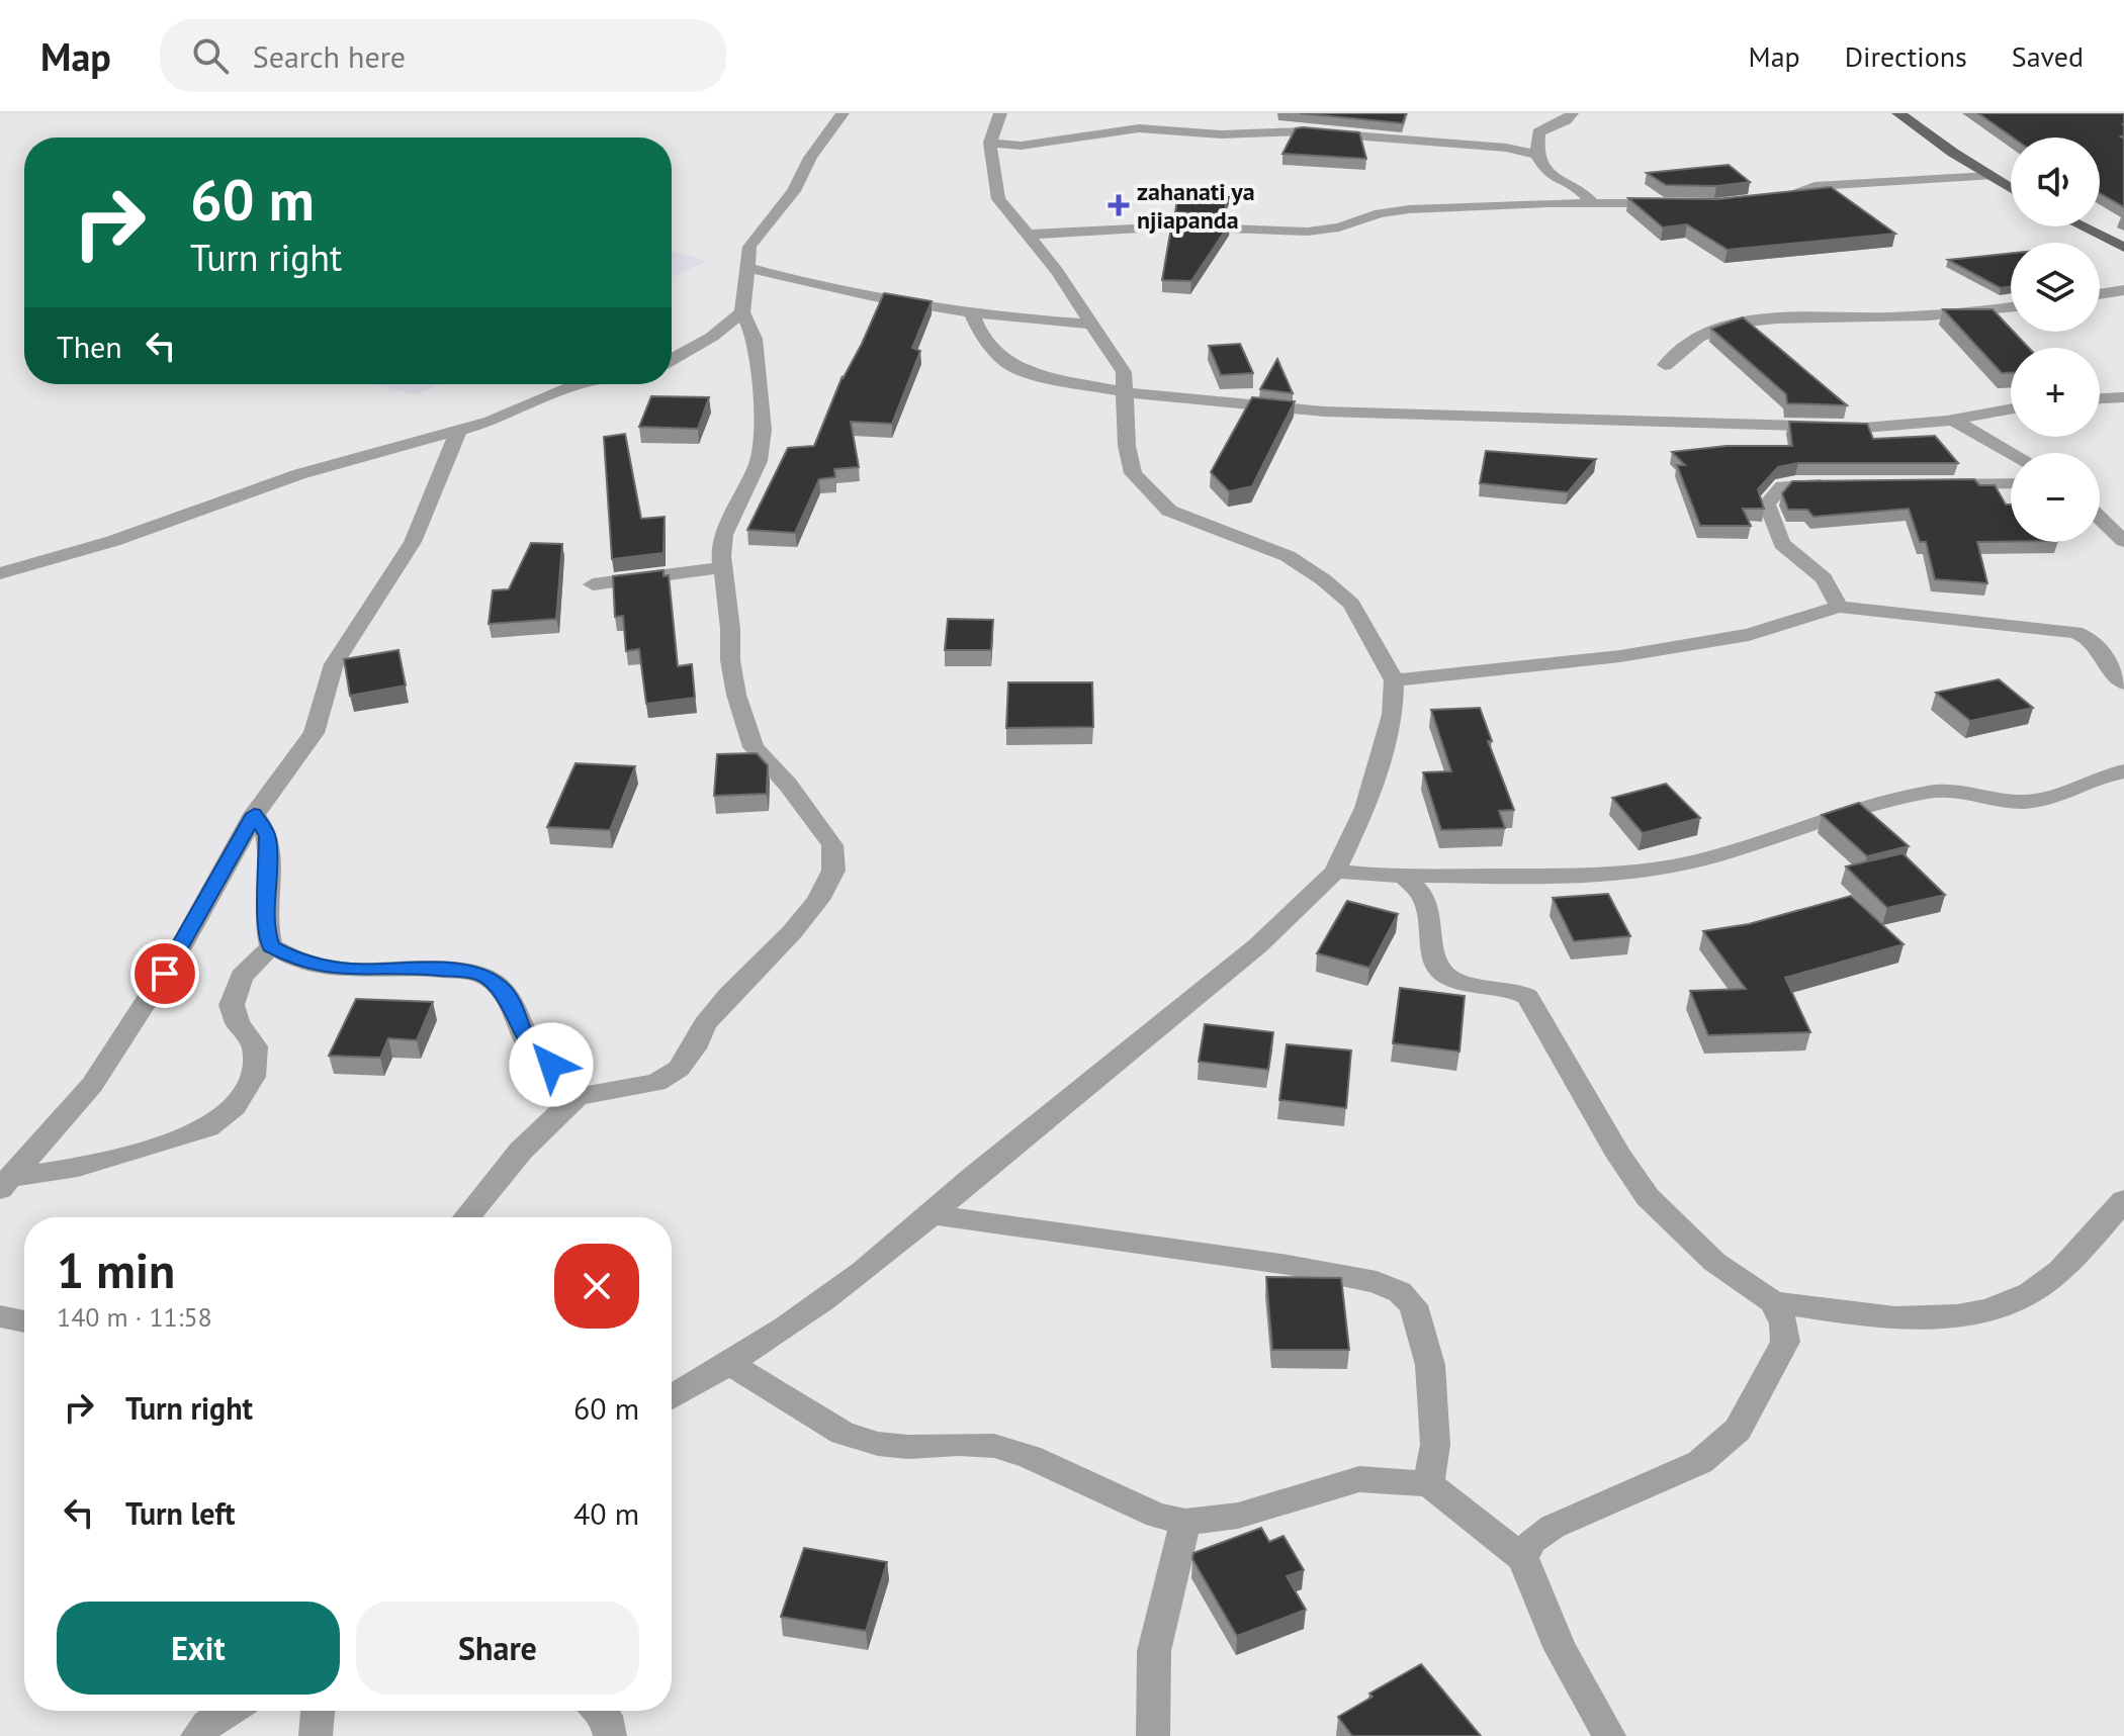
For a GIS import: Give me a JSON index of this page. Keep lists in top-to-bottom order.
{
  "places": {
    "health": ["zahanati ya njiapanda"]
  },
  "page": {
    "header": "Map",
    "search": "Search here",
    "nav": ["Map", "Directions", "Saved"],
    "map_buttons": ["+", "−"],
    "turn": ["60 m", "Turn right"],
    "then": "Then",
    "heading": ["1 min", "140 m · 11:58"],
    "list": [
      {
        "name": "Turn right",
        "value": "60 m"
      },
      {
        "name": "Turn left",
        "value": "40 m"
      }
    ],
    "buttons": ["Exit", "Share"]
  }
}
